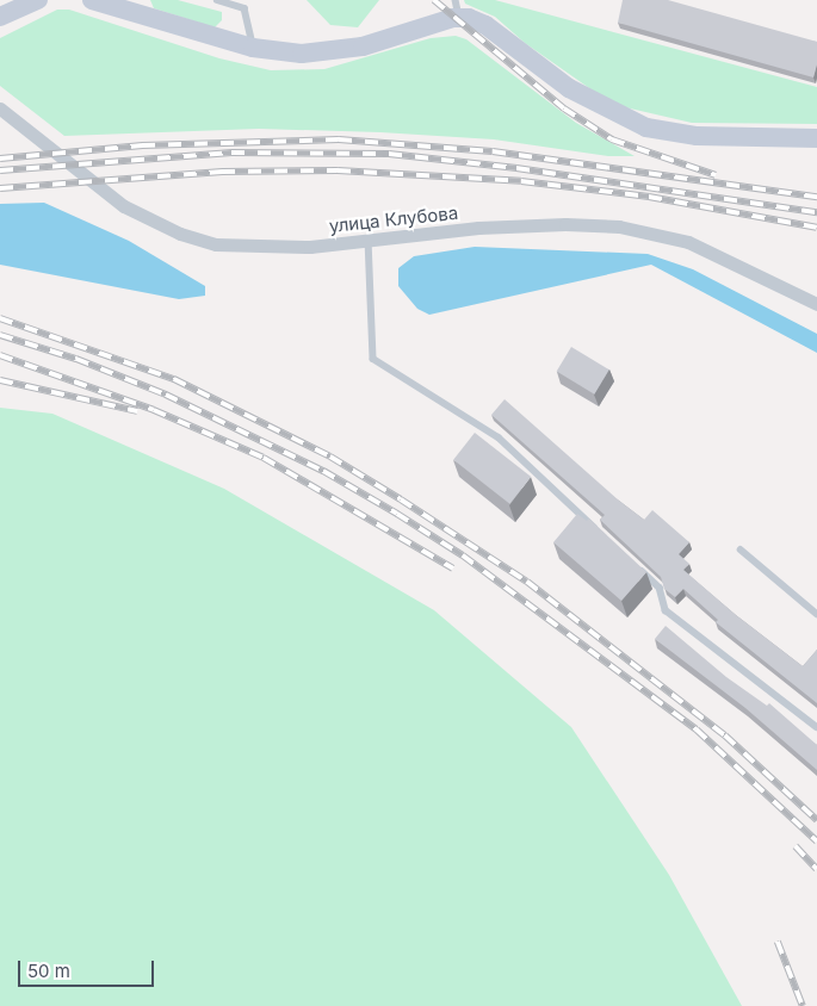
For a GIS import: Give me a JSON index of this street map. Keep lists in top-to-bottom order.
{
  "streets": {
    "street": ["улица Клубова"]
  },
  "scale_bar": "50 m"
}
